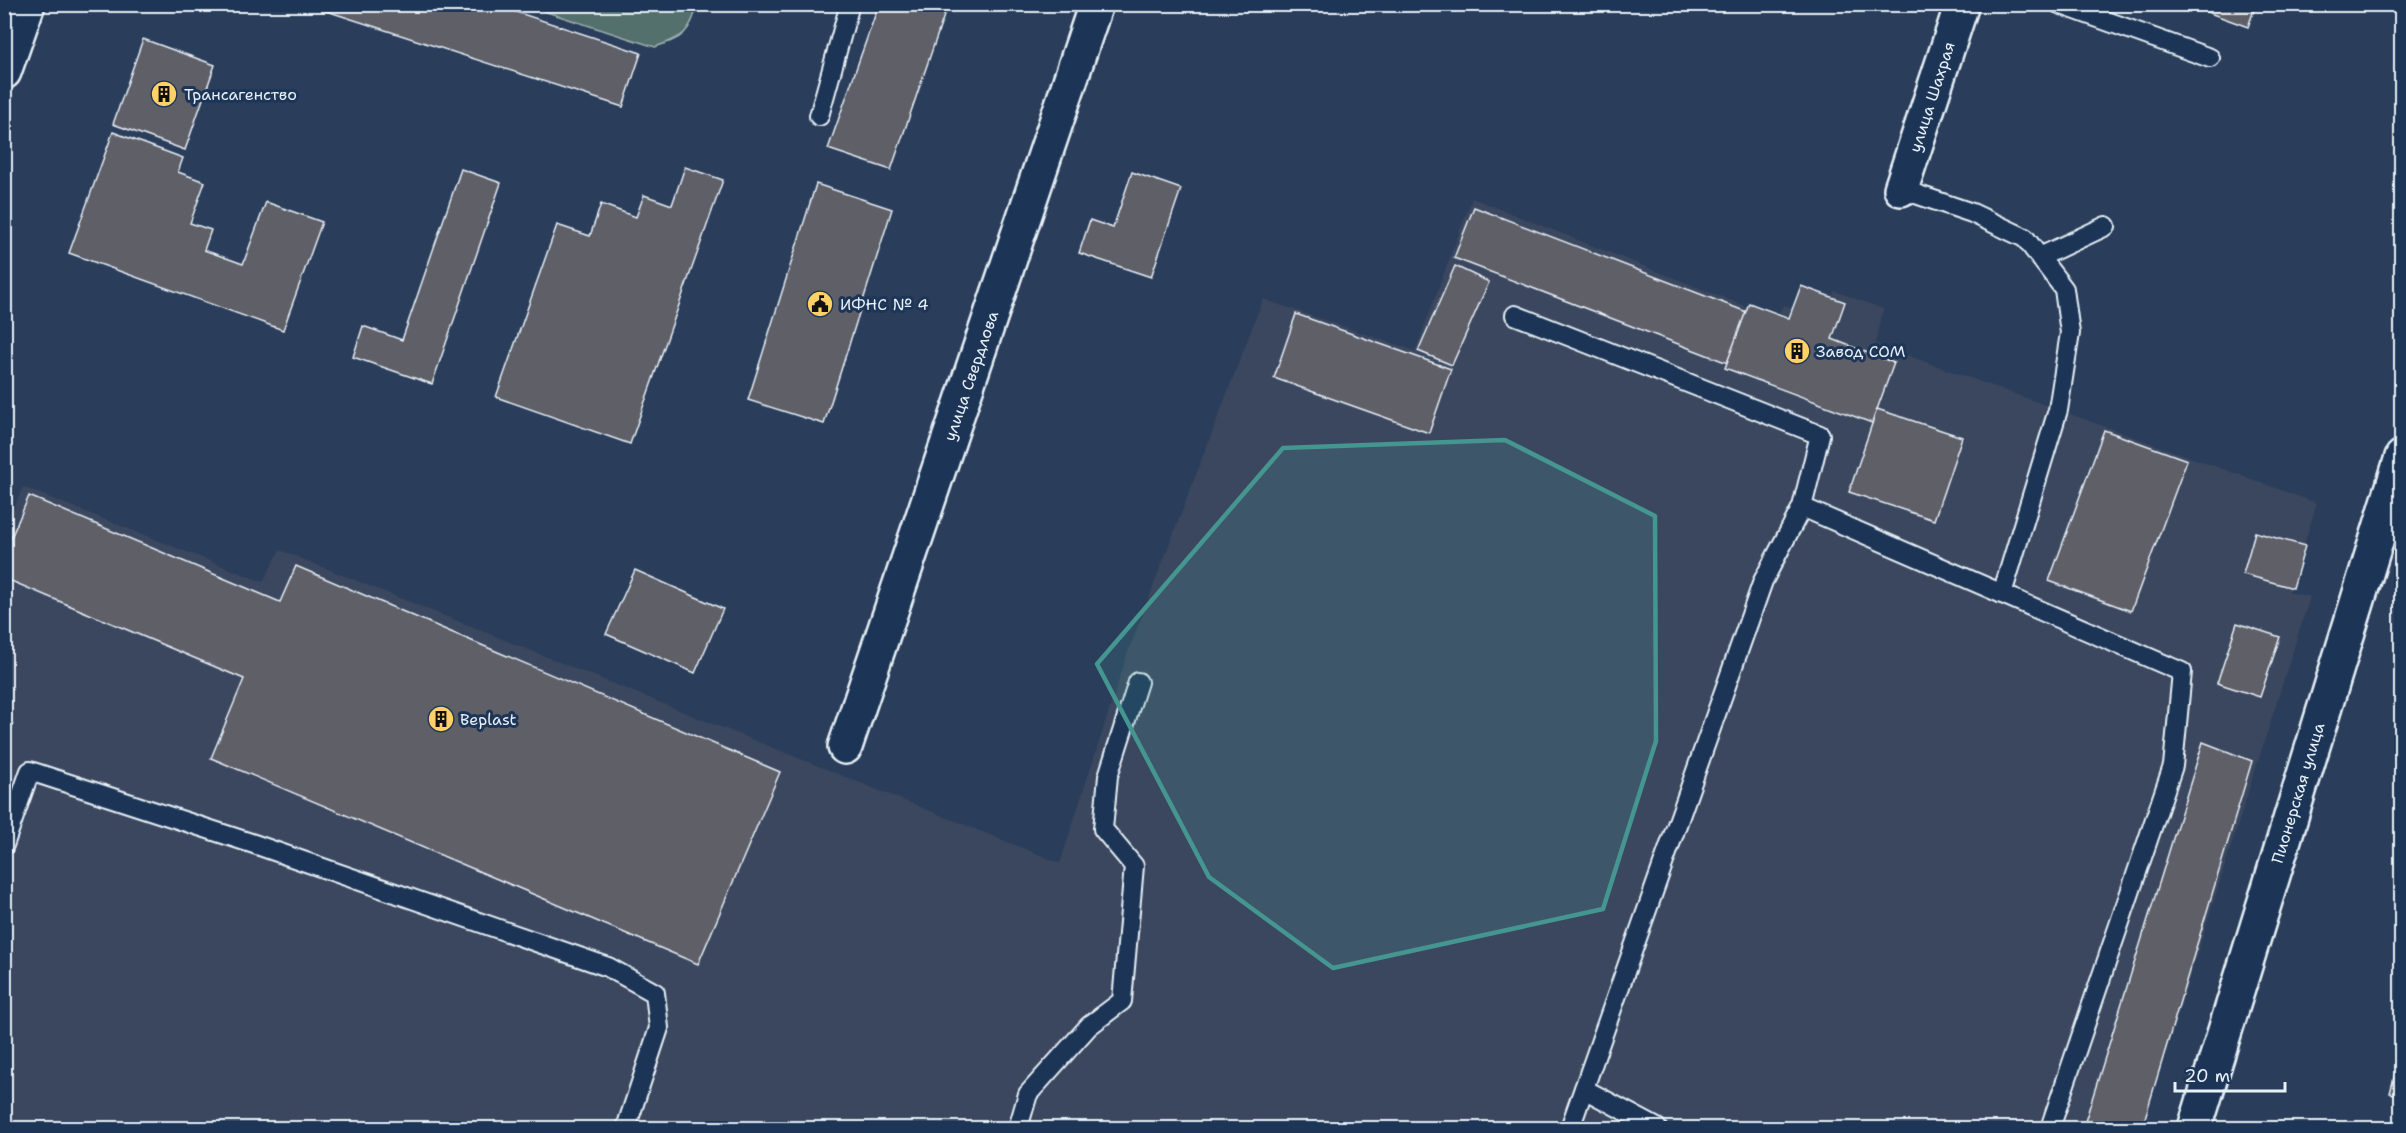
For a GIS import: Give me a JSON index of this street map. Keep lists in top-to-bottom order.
{
  "streets": {
    "street": ["улица Шахрая", "улица Свердлова", "Пионерская улица"]
  },
  "places": {
    "building": ["Трансагенство", "Завод СОМ", "Beplast"],
    "public building": ["ИФНС № 4"]
  },
  "scale_bar": "20 m"
}
